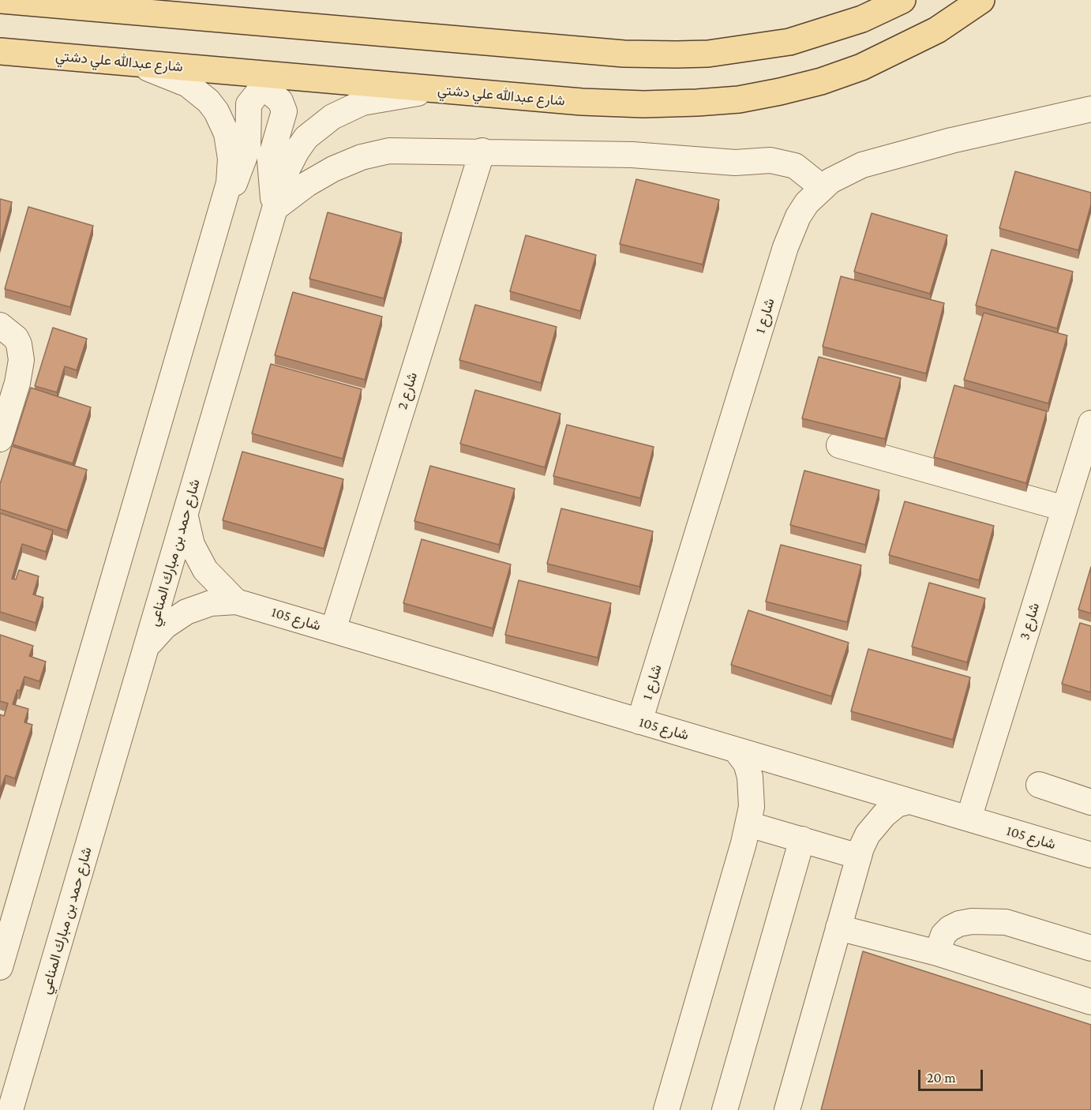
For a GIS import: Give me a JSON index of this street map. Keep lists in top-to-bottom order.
{
  "streets": {
    "main road": ["شارع عبدالله علي دشتي"],
    "street": [
      "شارع 1",
      "شارع 2",
      "شارع حمد بن مبارك المناعي",
      "شارع 105",
      "شارع 3"
    ]
  },
  "crossings": [
    ["شارع عبدالله علي دشتي", "شارع حمد بن مبارك المناعي"],
    ["شارع 1", "شارع 105"],
    ["شارع 2", "شارع 105"],
    ["شارع حمد بن مبارك المناعي", "شارع 105"],
    ["شارع 105", "شارع 3"]
  ],
  "scale_bar": "20 m"
}
